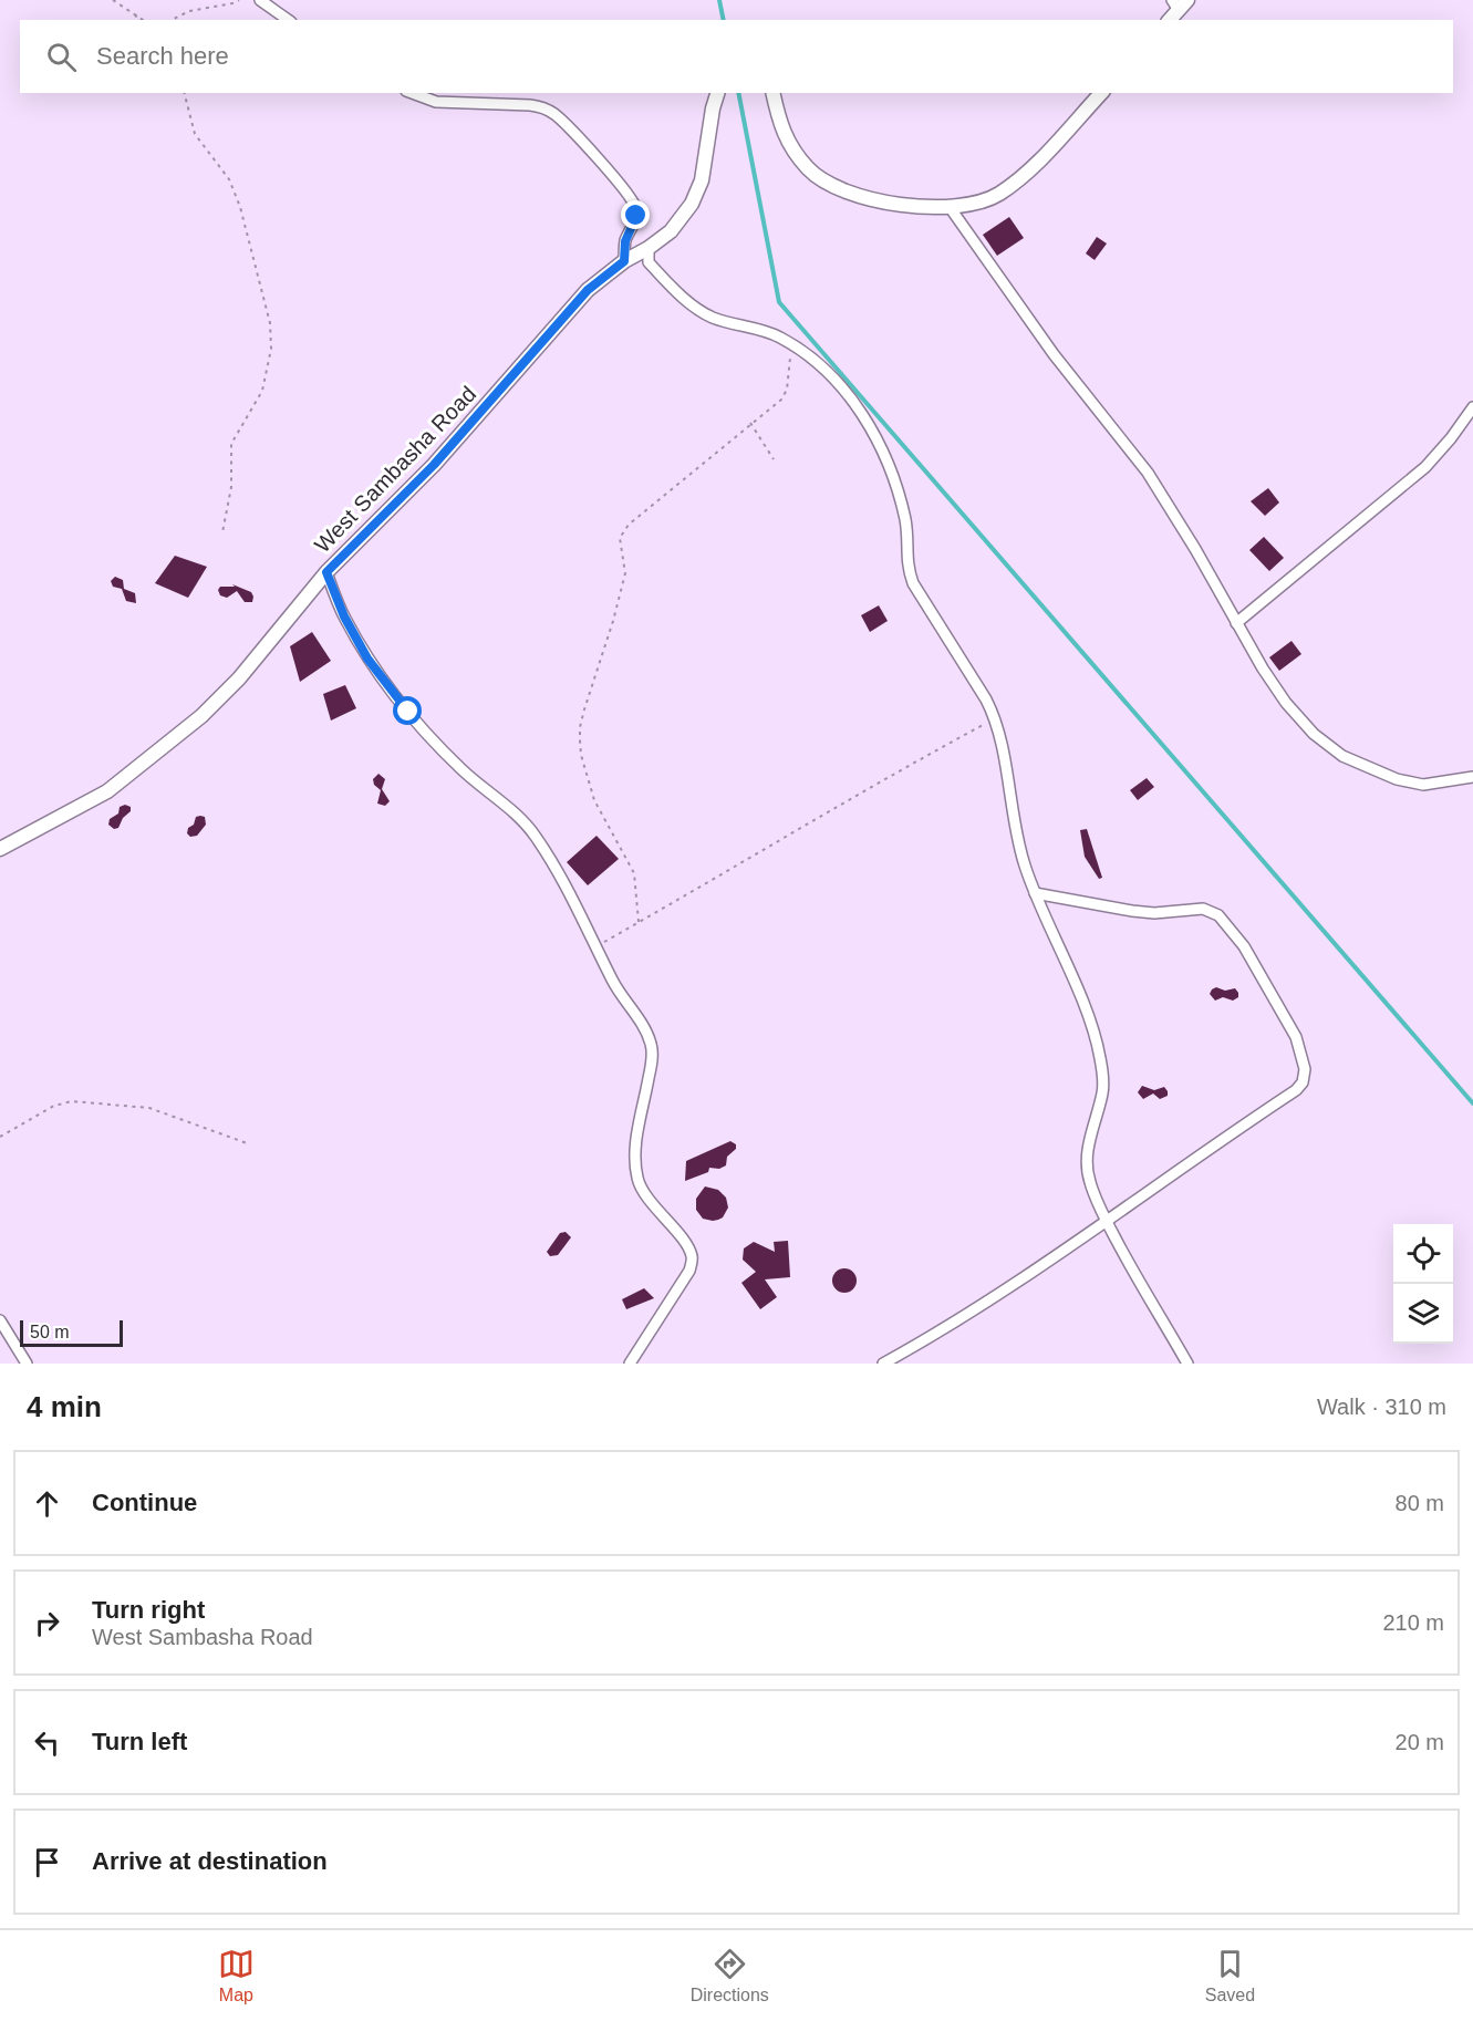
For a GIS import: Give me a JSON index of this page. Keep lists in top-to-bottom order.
{
  "streets": {
    "street": ["West Sambasha Road"]
  },
  "scale_bar": "50 m",
  "page": {
    "search": "Search here",
    "scale": "50 m",
    "heading": ["4 min", "Walk · 310 m"],
    "list": [
      ["Continue", "80 m"],
      ["Turn right", "West Sambasha Road", "210 m"],
      ["Turn left", "20 m"],
      "Arrive at destination"
    ],
    "nav": ["Map", "Directions", "Saved"]
  }
}
